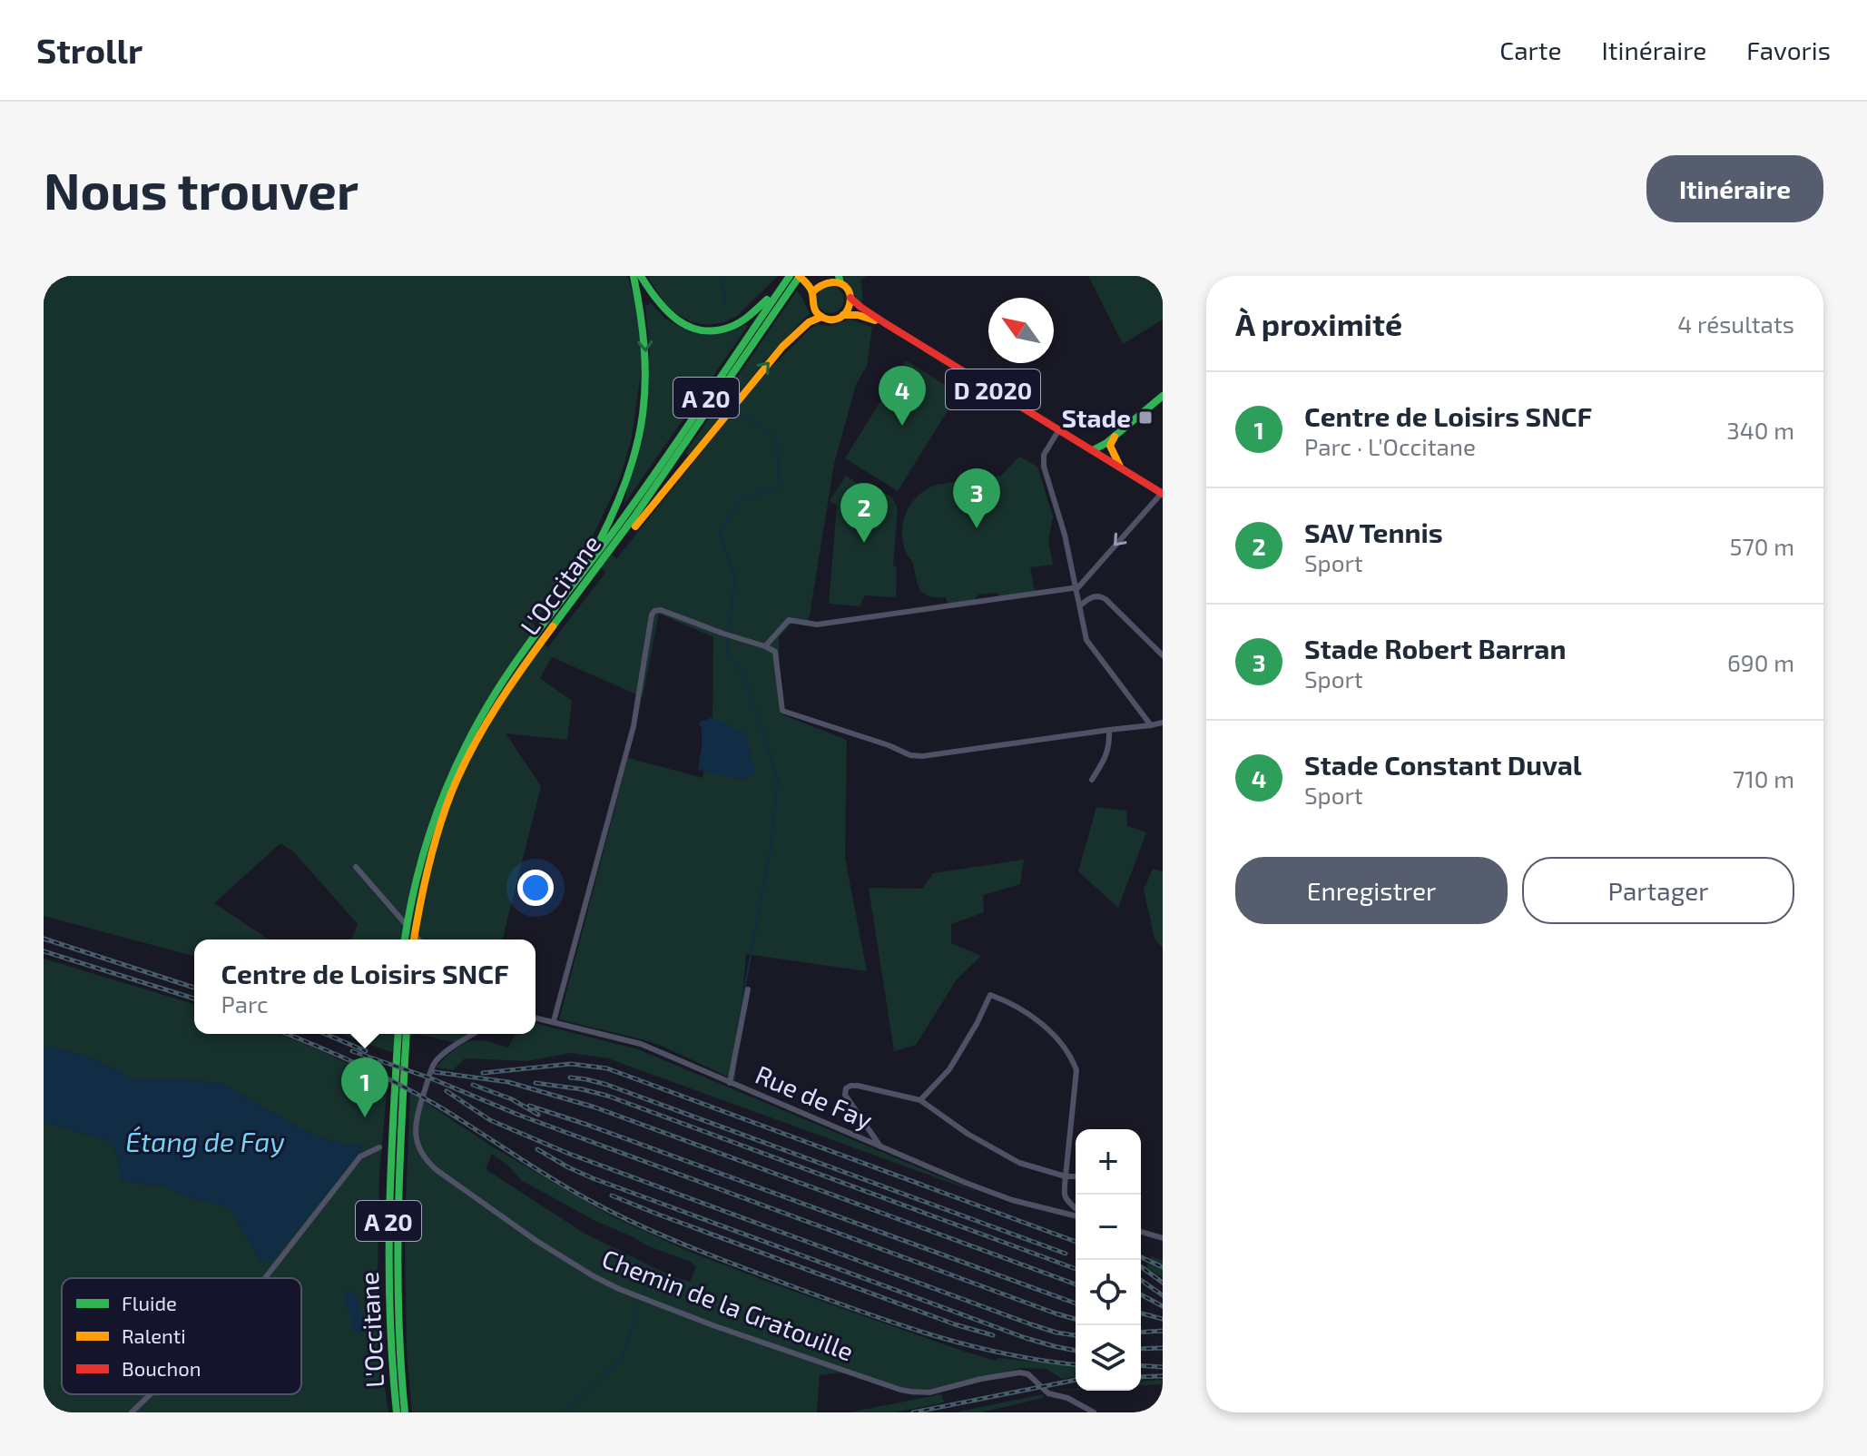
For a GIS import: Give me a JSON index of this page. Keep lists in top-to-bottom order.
{
  "streets": {
    "main road": ["D 2020", "A 20", "L'Occitane"],
    "street": ["Rue de Fay", "Chemin de la Gratouille"]
  },
  "water": ["Étang de Fay"],
  "places": {
    "transit": ["Stade"]
  },
  "legend": ["Fluide", "Ralenti", "Bouchon"],
  "north": "top left",
  "page": {
    "header": "Strollr",
    "nav": ["Carte", "Itinéraire", "Favoris"],
    "buttons": [
      "Itinéraire",
      ["Enregistrer", "Partager"]
    ],
    "title": "Nous trouver",
    "heading": ["À proximité", "4 résultats"],
    "pins": [
      "4",
      "3",
      "2",
      "1"
    ],
    "list": [
      {
        "mark": "1",
        "name": "Centre de Loisirs SNCF",
        "note": "Parc · L'Occitane",
        "value": "340 m"
      },
      {
        "mark": "2",
        "name": "SAV Tennis",
        "note": "Sport",
        "value": "570 m"
      },
      {
        "mark": "3",
        "name": "Stade Robert Barran",
        "note": "Sport",
        "value": "690 m"
      },
      {
        "mark": "4",
        "name": "Stade Constant Duval",
        "note": "Sport",
        "value": "710 m"
      }
    ],
    "popup": ["Centre de Loisirs SNCF", "Parc"],
    "map_buttons": ["+", "−"]
  }
}
